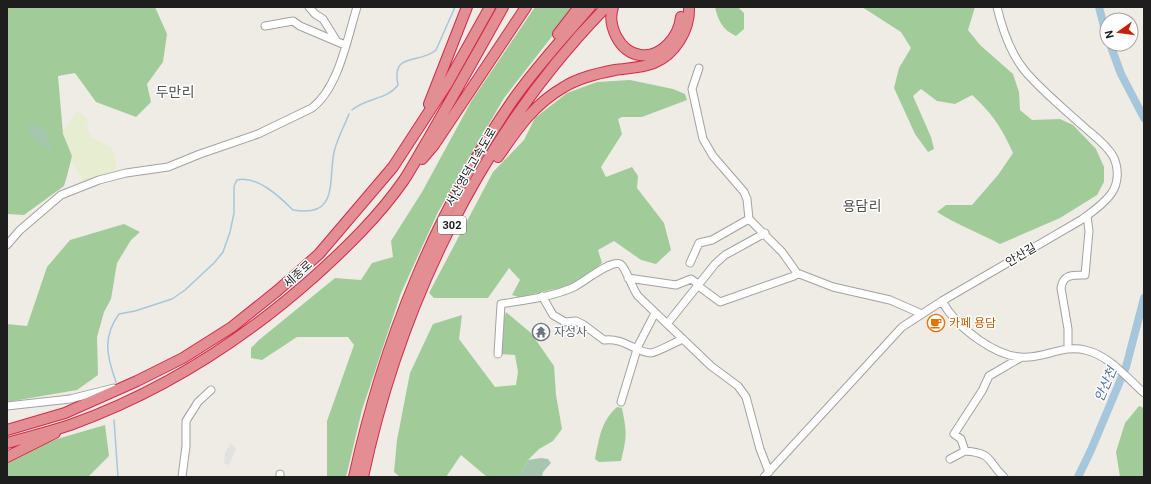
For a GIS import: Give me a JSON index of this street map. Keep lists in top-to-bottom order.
{
  "streets": {
    "highway": ["서산영덕고속도로", "302", "세종로"],
    "street": ["안산길"]
  },
  "districts": ["두만리", "용담리"],
  "water": ["안산천"],
  "places": {
    "cafe": ["카페 용담"],
    "temple": ["자성사"]
  },
  "north": "left"
}
